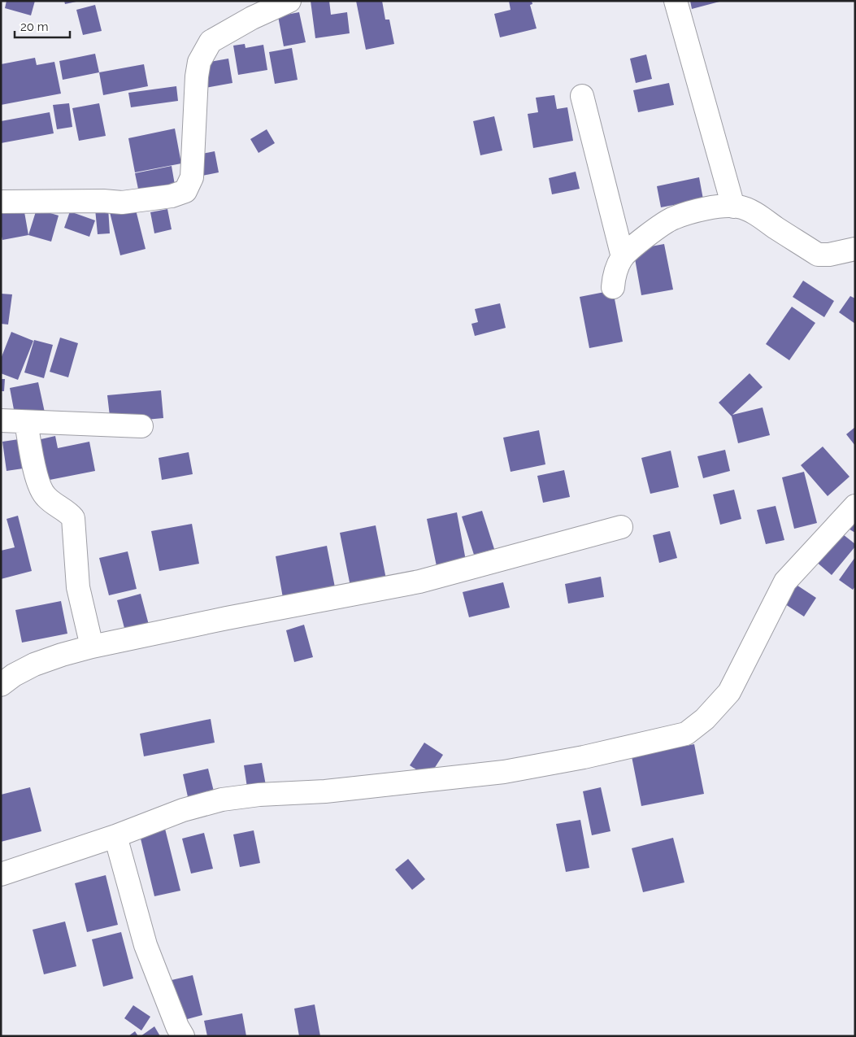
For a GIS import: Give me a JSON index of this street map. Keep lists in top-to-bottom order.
{
  "scale_bar": "20 m"
}
